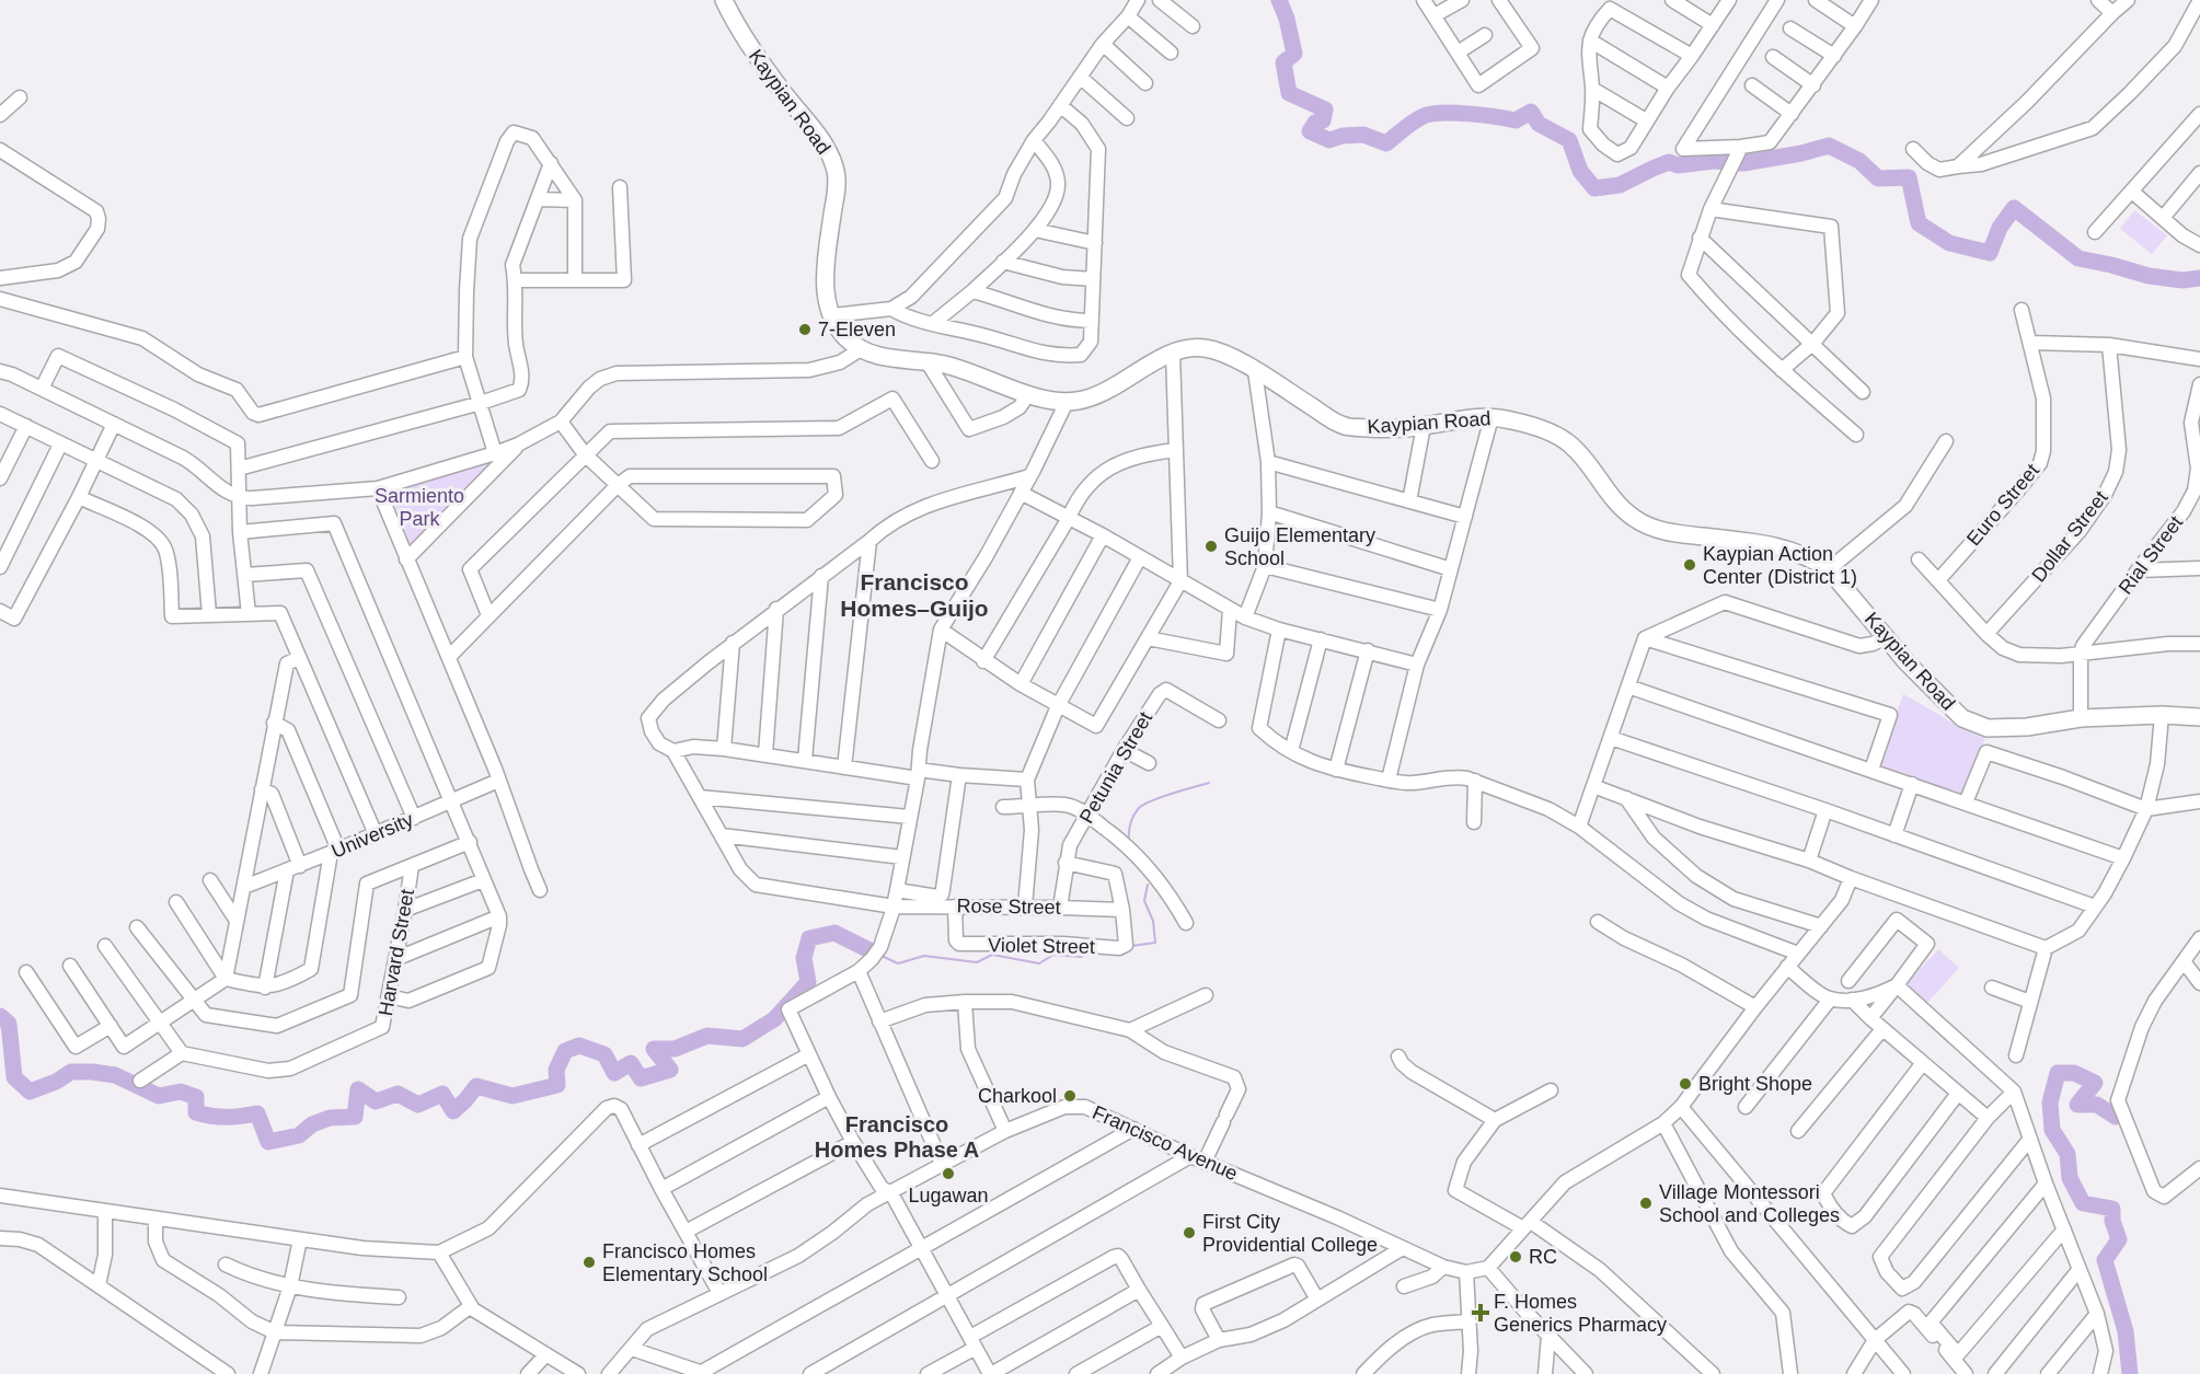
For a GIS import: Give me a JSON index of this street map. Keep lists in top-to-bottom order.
{
  "streets": {
    "main road": ["Kaypian Road"],
    "street": [
      "Euro Street",
      "Dollar Street",
      "Rial Street",
      "Petunia Street",
      "University",
      "Rose Street",
      "Violet Street",
      "Harvard Street",
      "Francisco Avenue"
    ]
  },
  "crossings": [
    ["Petunia Street", "Rose Street"],
    ["Rose Street", "Violet Street"]
  ],
  "districts": ["Francisco Homes–Guijo", "Francisco Homes Phase A"],
  "parks": ["Sarmiento Park"],
  "places": {
    "other": [
      "7-Eleven",
      "Guijo Elementary School",
      "Kaypian Action Center (District 1)",
      "Bright Shope",
      "Charkool",
      "Lugawan",
      "Village Montessori School and Colleges",
      "First City Providential College",
      "RC",
      "Francisco Homes Elementary School"
    ],
    "health": ["F. Homes Generics Pharmacy"]
  }
}
